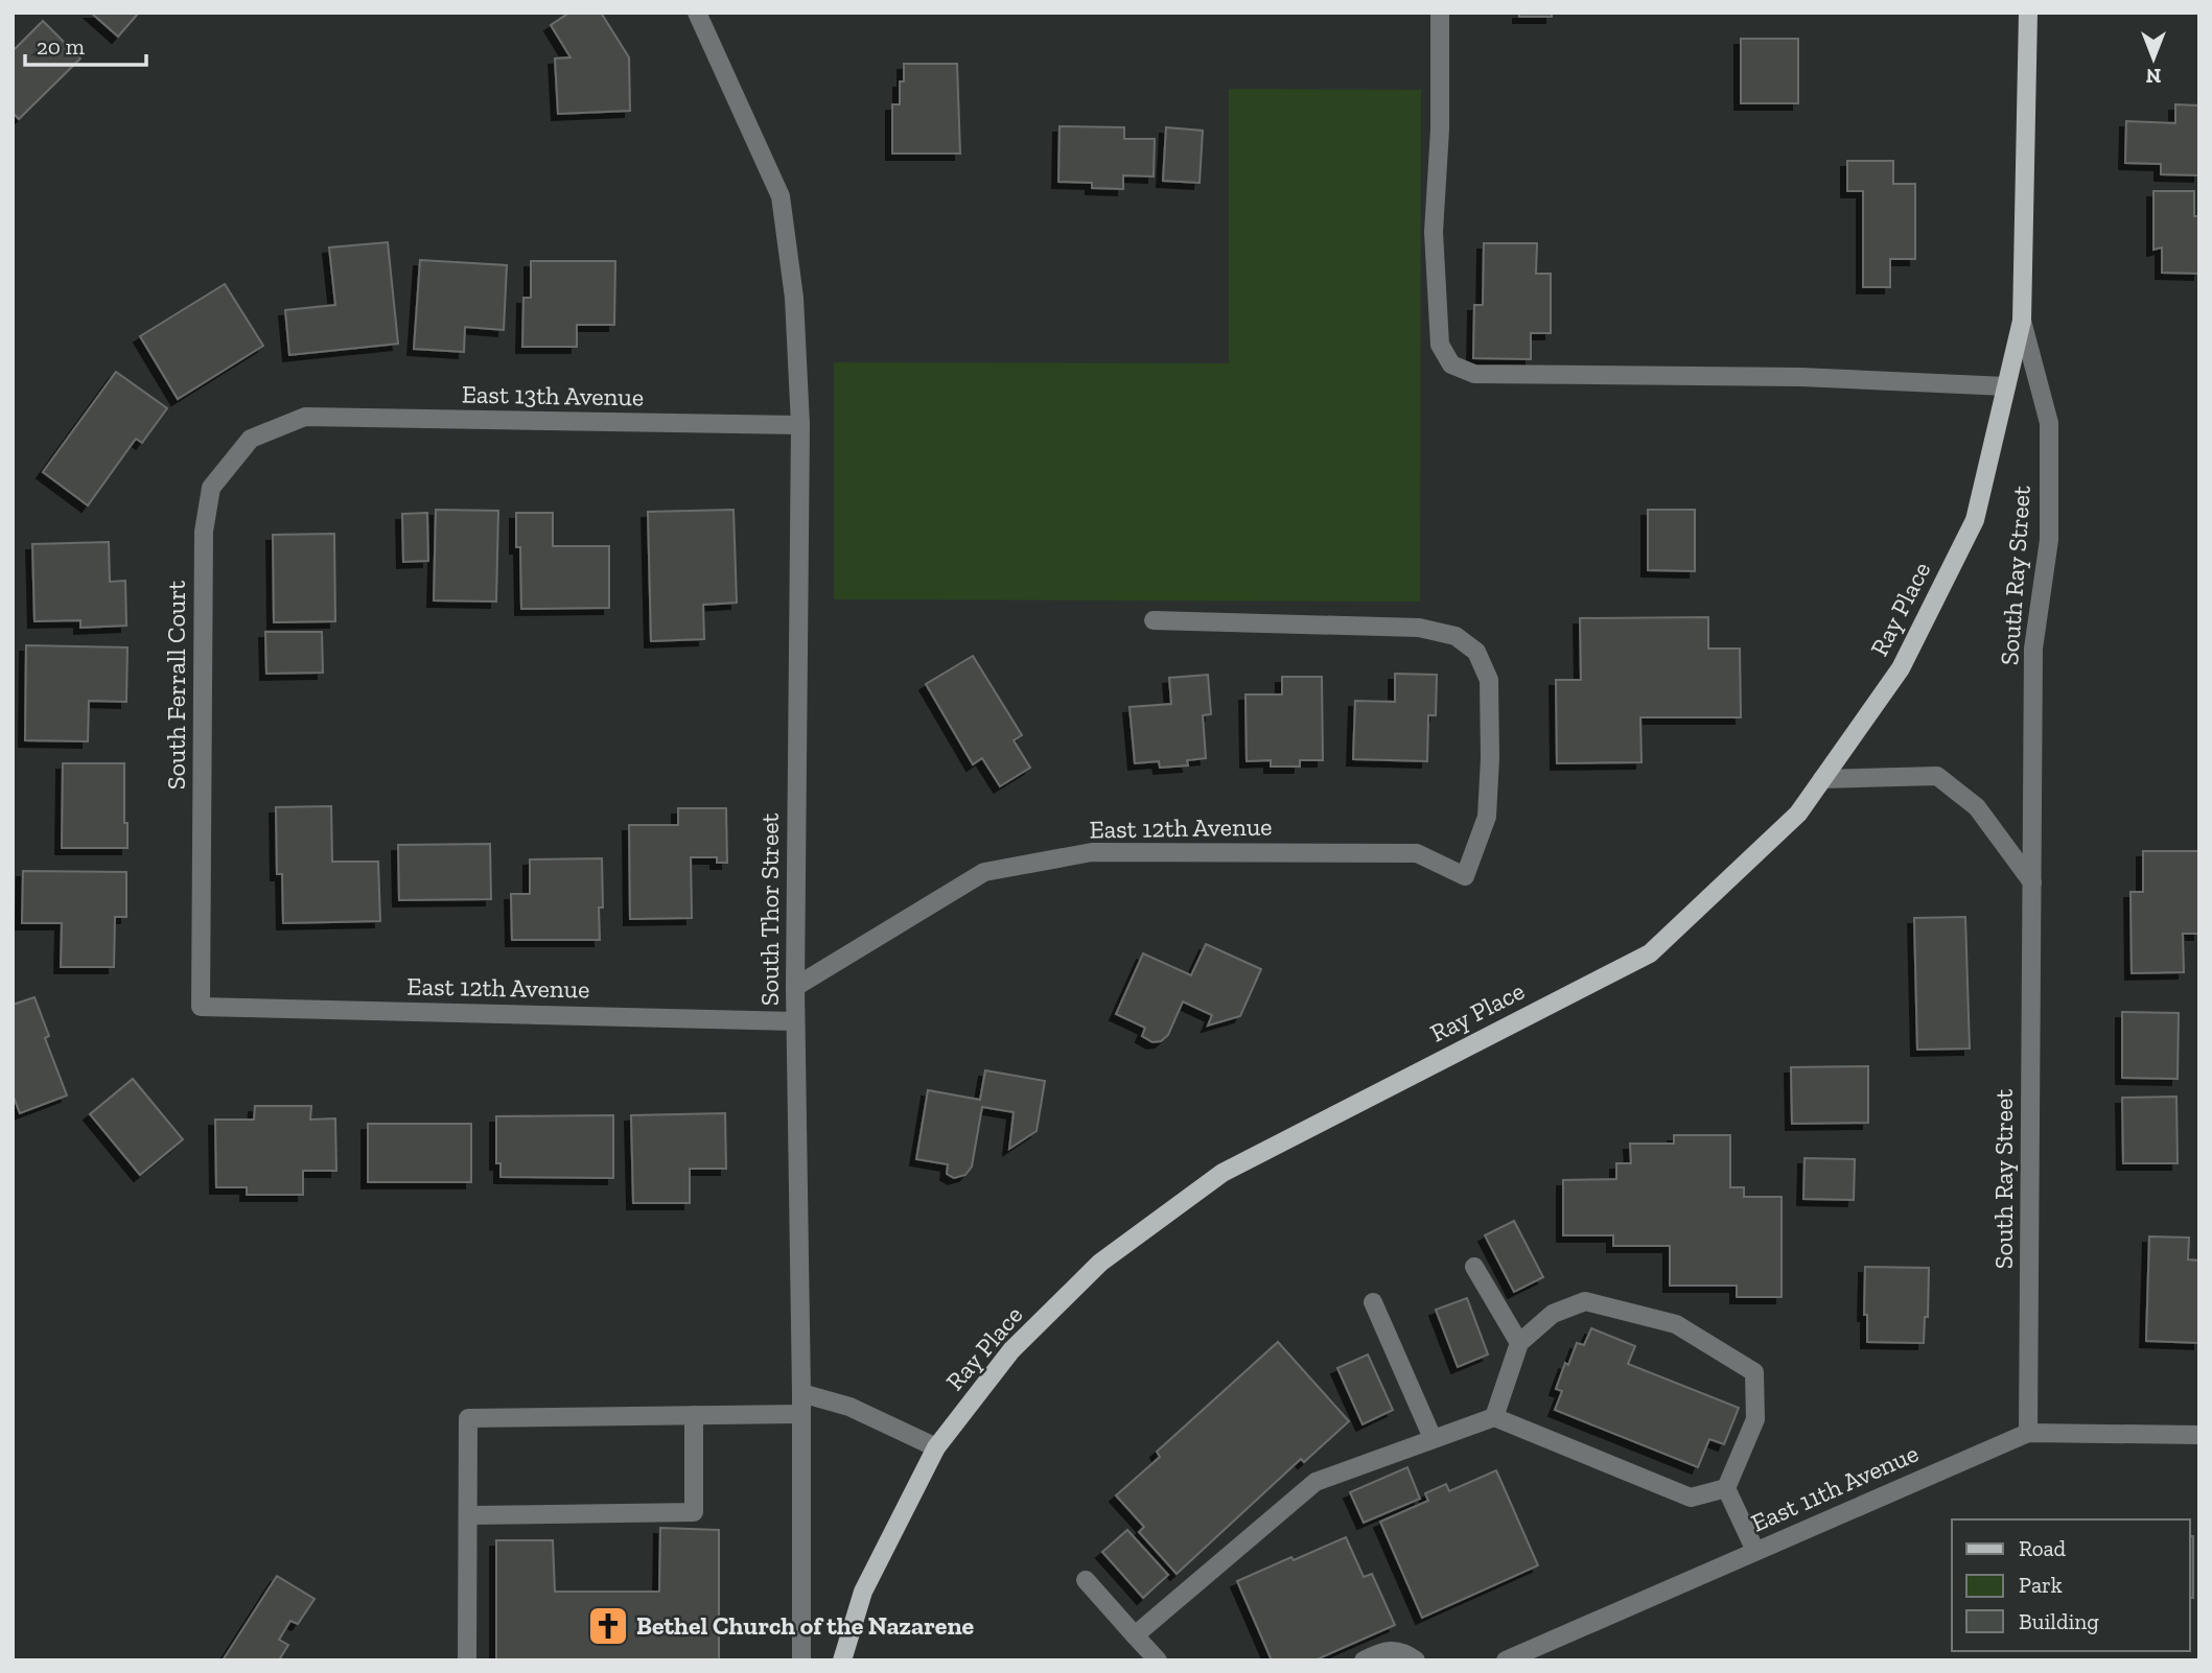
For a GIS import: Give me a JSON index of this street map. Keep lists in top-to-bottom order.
{
  "streets": {
    "main road": ["South Ray Street", "Ray Place"],
    "street": [
      "East 13th Avenue",
      "South Ferrall Court",
      "East 12th Avenue",
      "South Thor Street",
      "East 11th Avenue"
    ]
  },
  "crossings": [
    ["East 13th Avenue", "South Ferrall Court"],
    ["East 13th Avenue", "South Thor Street"],
    ["South Ray Street", "Ray Place"],
    ["South Ray Street", "East 11th Avenue"],
    ["South Ferrall Court", "East 12th Avenue"],
    ["East 12th Avenue", "South Thor Street"]
  ],
  "places": {
    "church": ["Bethel Church of the Nazarene"]
  },
  "legend": ["Road", "Park", "Building"],
  "scale_bar": "20 m",
  "north": "bottom"
}
